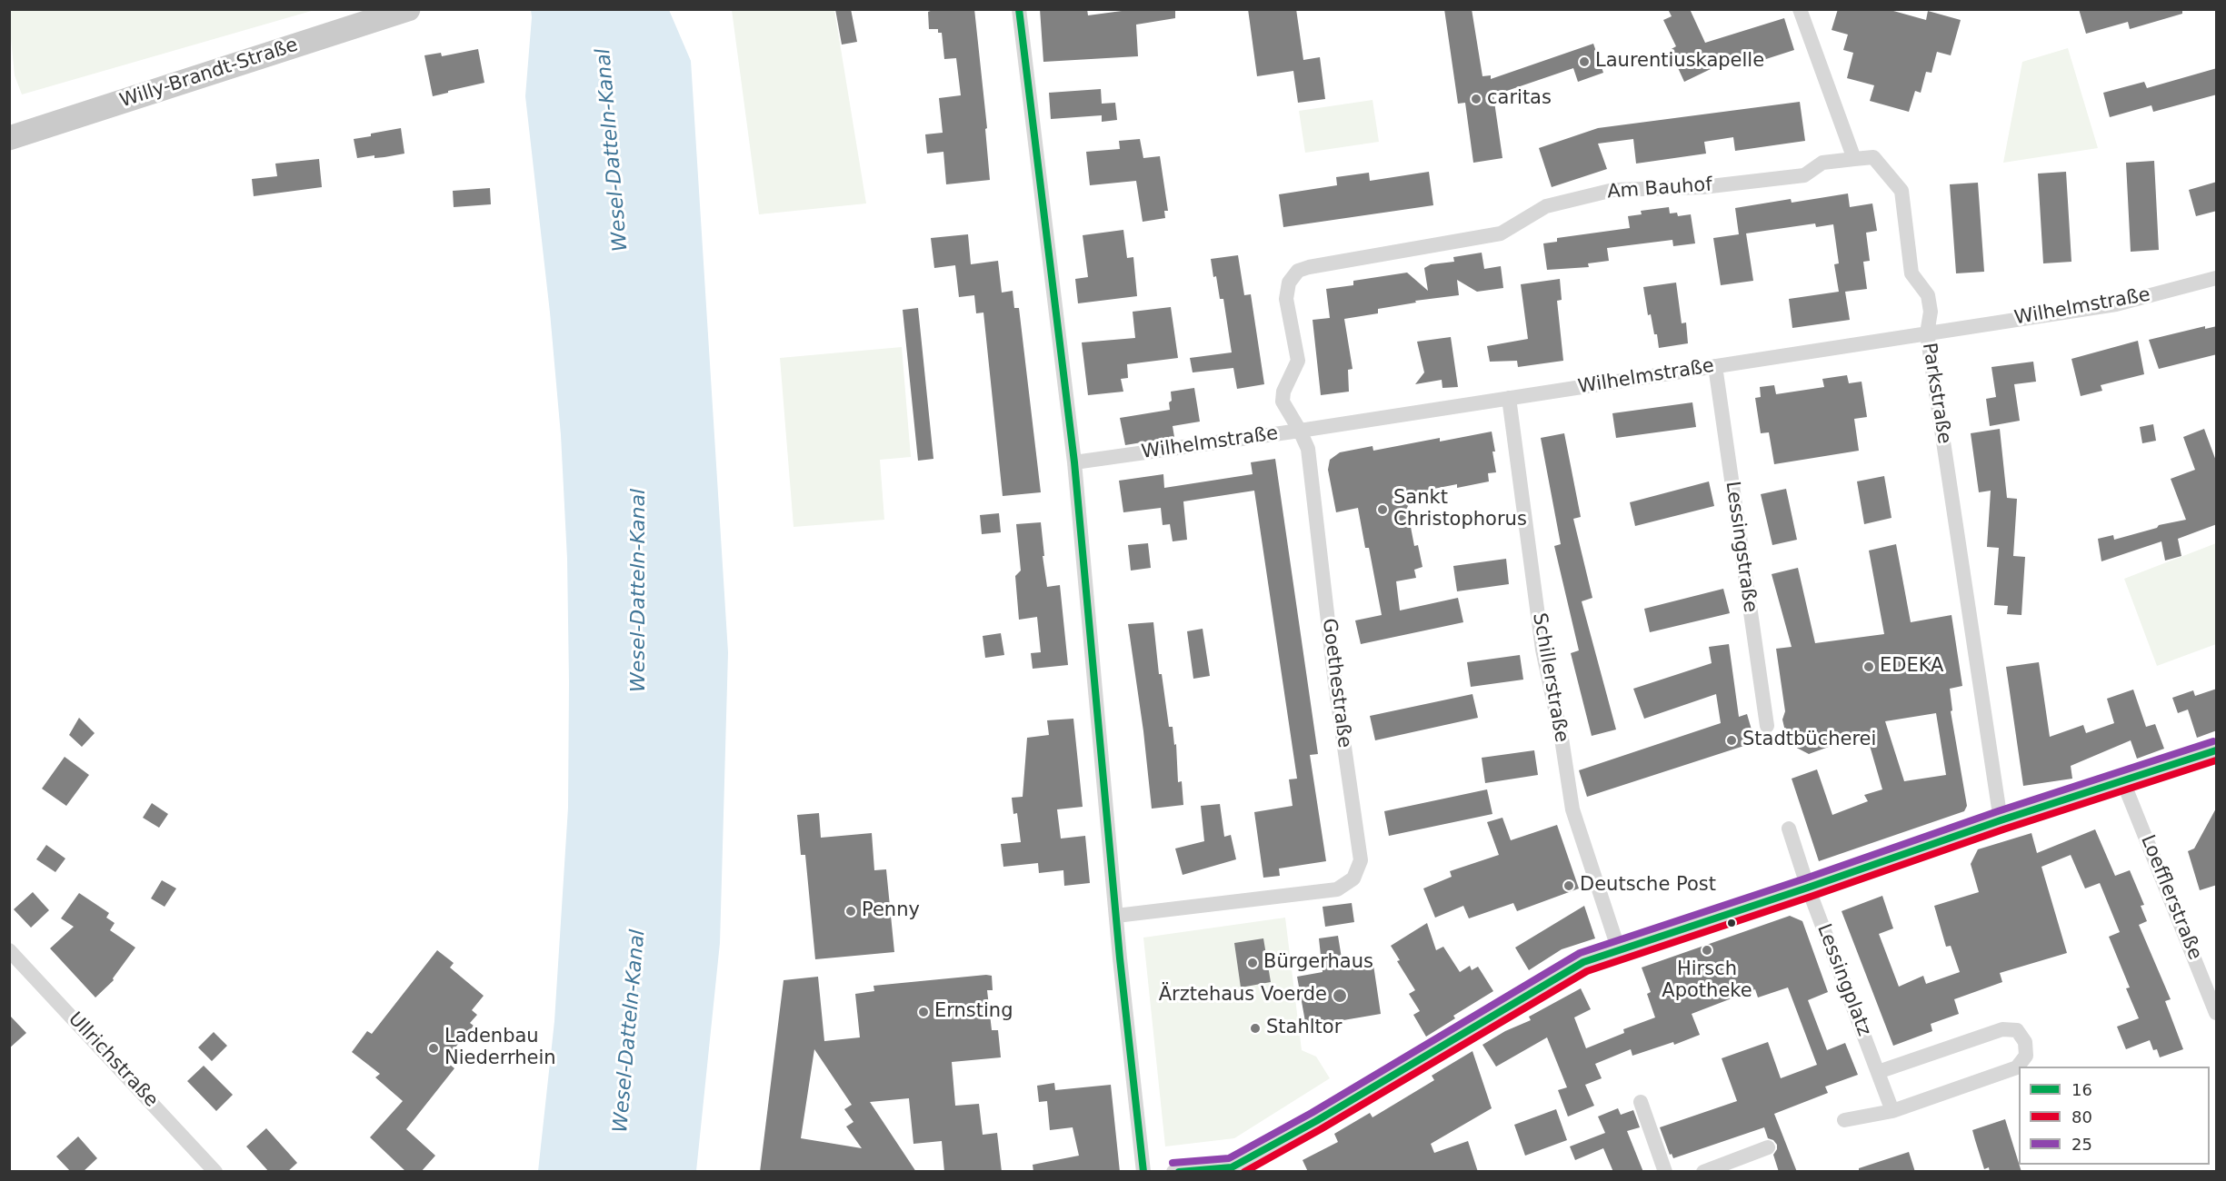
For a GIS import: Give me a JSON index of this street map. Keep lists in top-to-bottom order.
{
  "streets": {
    "main road": ["Willy-Brandt-Straße"],
    "street": [
      "Am Bauhof",
      "Wilhelmstraße",
      "Parkstraße",
      "Lessingstraße",
      "Schillerstraße",
      "Goethestraße",
      "Loefflerstraße",
      "Lessingplatz",
      "Ullrichstraße"
    ]
  },
  "crossings": [
    ["Am Bauhof", "Parkstraße"],
    ["Am Bauhof", "Goethestraße"],
    ["Wilhelmstraße", "Parkstraße"],
    ["Wilhelmstraße", "Lessingstraße"],
    ["Wilhelmstraße", "Schillerstraße"],
    ["Wilhelmstraße", "Goethestraße"]
  ],
  "water": ["Wesel-Datteln-Kanal"],
  "places": [
    "Laurentiuskapelle",
    "caritas",
    "Sankt Christophorus",
    "EDEKA",
    "Stadtbücherei",
    "Deutsche Post",
    "Penny",
    "Hirsch Apotheke",
    "Bürgerhaus",
    "Ärztehaus Voerde",
    "Ernsting",
    "Stahltor",
    "Ladenbau Niederrhein"
  ],
  "lines": ["transit line 16", "transit line 25", "transit line 80"],
  "legend": ["16", "80", "25"]
}
